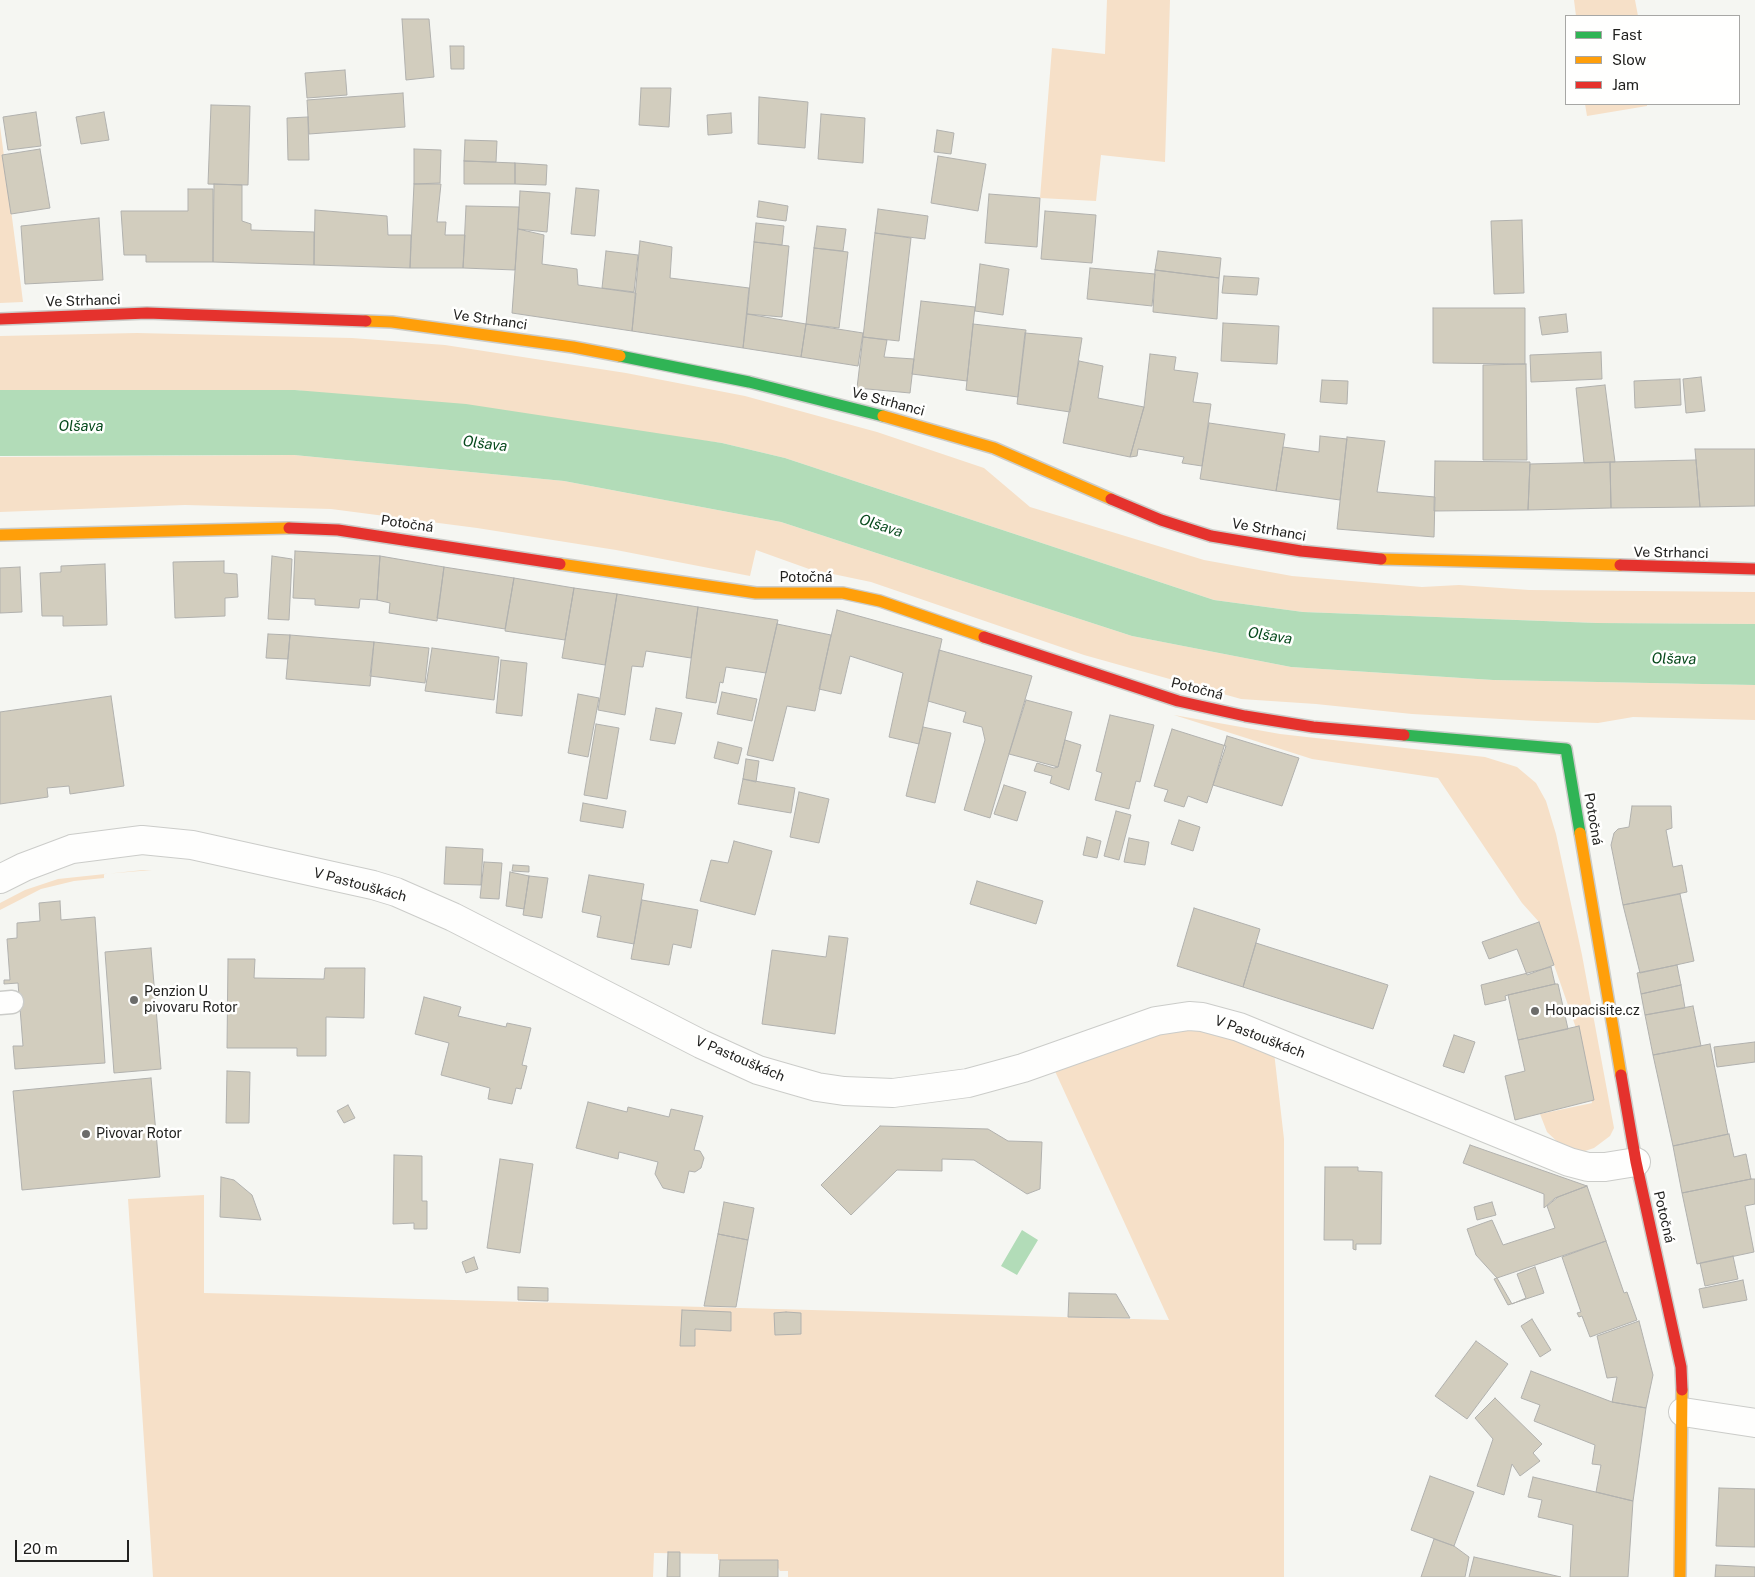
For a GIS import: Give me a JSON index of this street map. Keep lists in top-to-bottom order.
{
  "streets": {
    "street": ["Ve Strhanci", "Potočná", "V Pastouškách"]
  },
  "crossings": [
    ["Potočná", "V Pastouškách"]
  ],
  "water": ["Olšava"],
  "places": ["Penzion U pivovaru Rotor", "Houpacisite.cz", "Pivovar Rotor"],
  "legend": ["Fast", "Slow", "Jam"],
  "scale_bar": "20 m"
}
